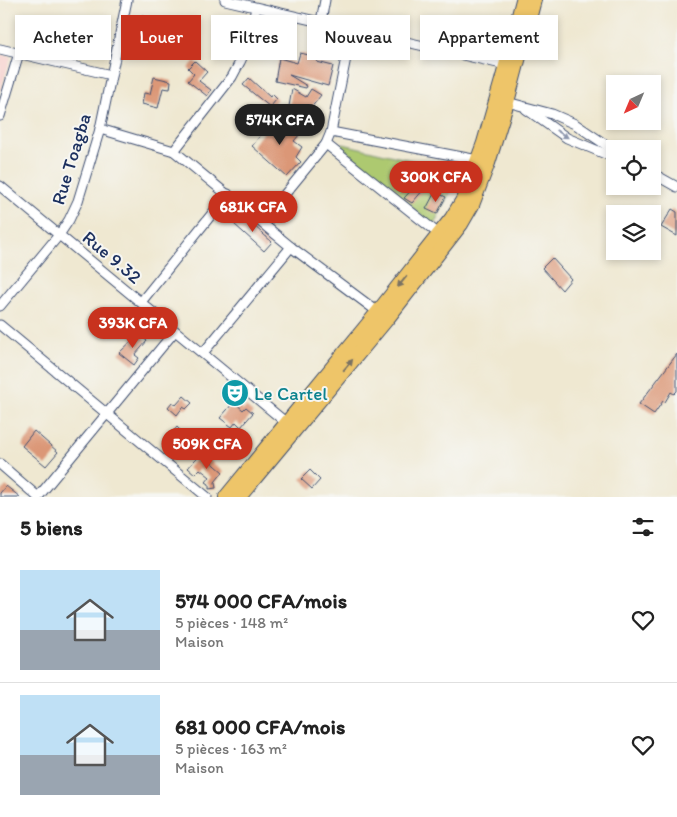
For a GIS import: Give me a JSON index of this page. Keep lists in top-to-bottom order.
{
  "streets": {
    "street": ["Rue Toagba", "Rue 9.32"]
  },
  "crossings": [
    ["Rue Toagba", "Rue 9.32"]
  ],
  "places": {
    "theatre": ["Le Cartel"]
  },
  "north": "bottom left",
  "page": {
    "chip": [
      "Acheter",
      "Louer",
      "Filtres",
      "Nouveau",
      "Appartement"
    ],
    "price": [
      "574K CFA",
      "300K CFA",
      "681K CFA",
      "393K CFA",
      "509K CFA"
    ],
    "heading": "5 biens",
    "list": [
      {
        "name": "574 000 CFA/mois",
        "note": "5 pièces · 148 m² · Maison"
      },
      {
        "name": "681 000 CFA/mois",
        "note": "5 pièces · 163 m² · Maison"
      }
    ]
  }
}
